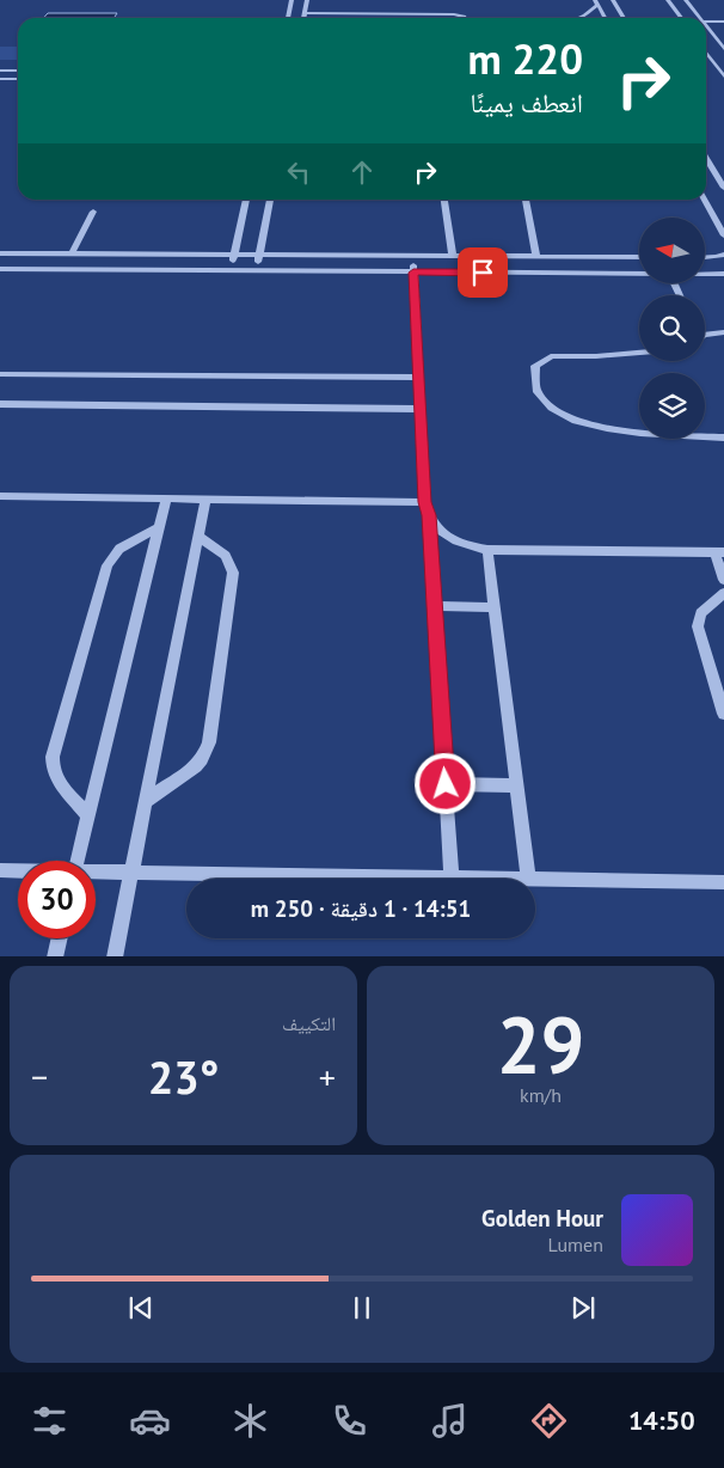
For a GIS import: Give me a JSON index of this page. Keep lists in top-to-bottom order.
{
  "north": "left",
  "page": {
    "turn": ["220 m", "انعطف يمينًا"],
    "limit": "30",
    "trip": "14:51 · 1 دقيقة · 250 m",
    "tile": [
      ["29", "km/h"],
      "التكييف"
    ],
    "heat": ["−", "23°", "+"],
    "song": ["Golden Hour", "Lumen"],
    "tabs": "14:50"
  }
}
